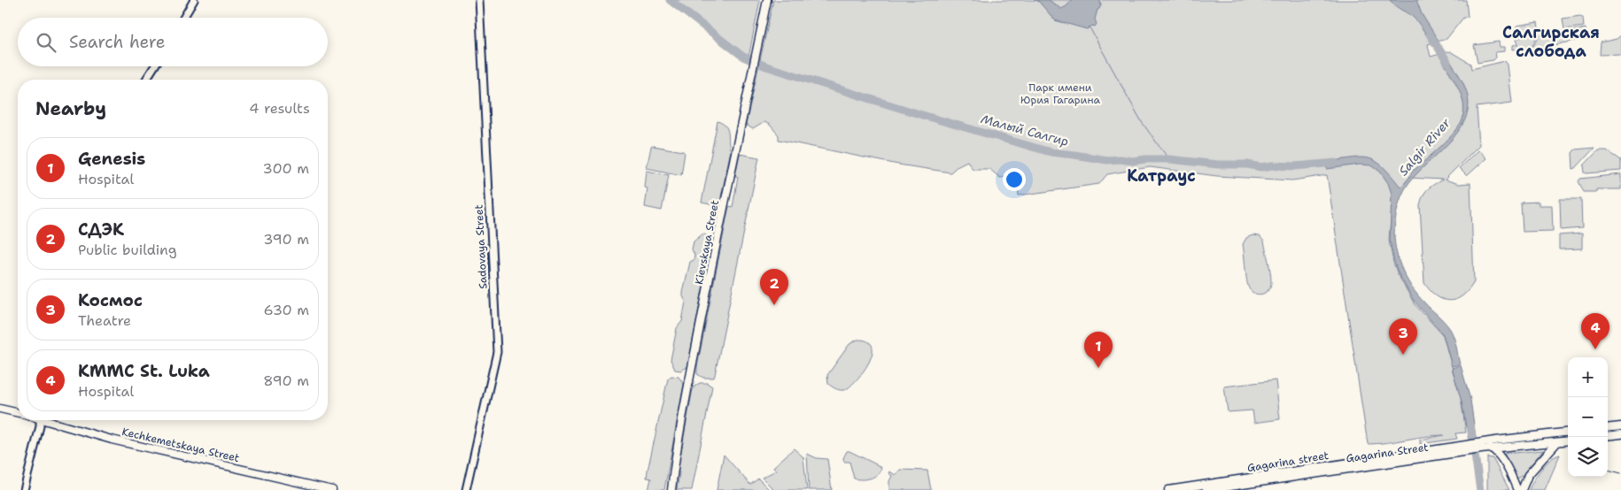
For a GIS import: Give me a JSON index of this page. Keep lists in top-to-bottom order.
{
  "streets": {
    "main road": [
      "Kievskaya Street",
      "Sadovaya Street",
      "Kechkemetskaya Street",
      "Gagarina Street",
      "Gagarina street"
    ]
  },
  "crossings": [
    ["Gagarina Street", "Gagarina street"]
  ],
  "districts": ["Салгирская слобода", "Катраус"],
  "water": ["Малый Салгир", "Salgir River"],
  "parks": ["Парк имени Юрия Гагарина"],
  "page": {
    "search": "Search here",
    "heading": ["Nearby", "4 results"],
    "list": [
      {
        "mark": "1",
        "name": "Genesis",
        "note": "Hospital",
        "value": "300 m"
      },
      {
        "mark": "2",
        "name": "СДЭК",
        "note": "Public building",
        "value": "390 m"
      },
      {
        "mark": "3",
        "name": "Космос",
        "note": "Theatre",
        "value": "630 m"
      },
      {
        "mark": "4",
        "name": "KMMC St. Luka",
        "note": "Hospital",
        "value": "890 m"
      }
    ],
    "pins": [
      "2",
      "4",
      "3",
      "1"
    ],
    "map_buttons": ["+", "−"]
  }
}
